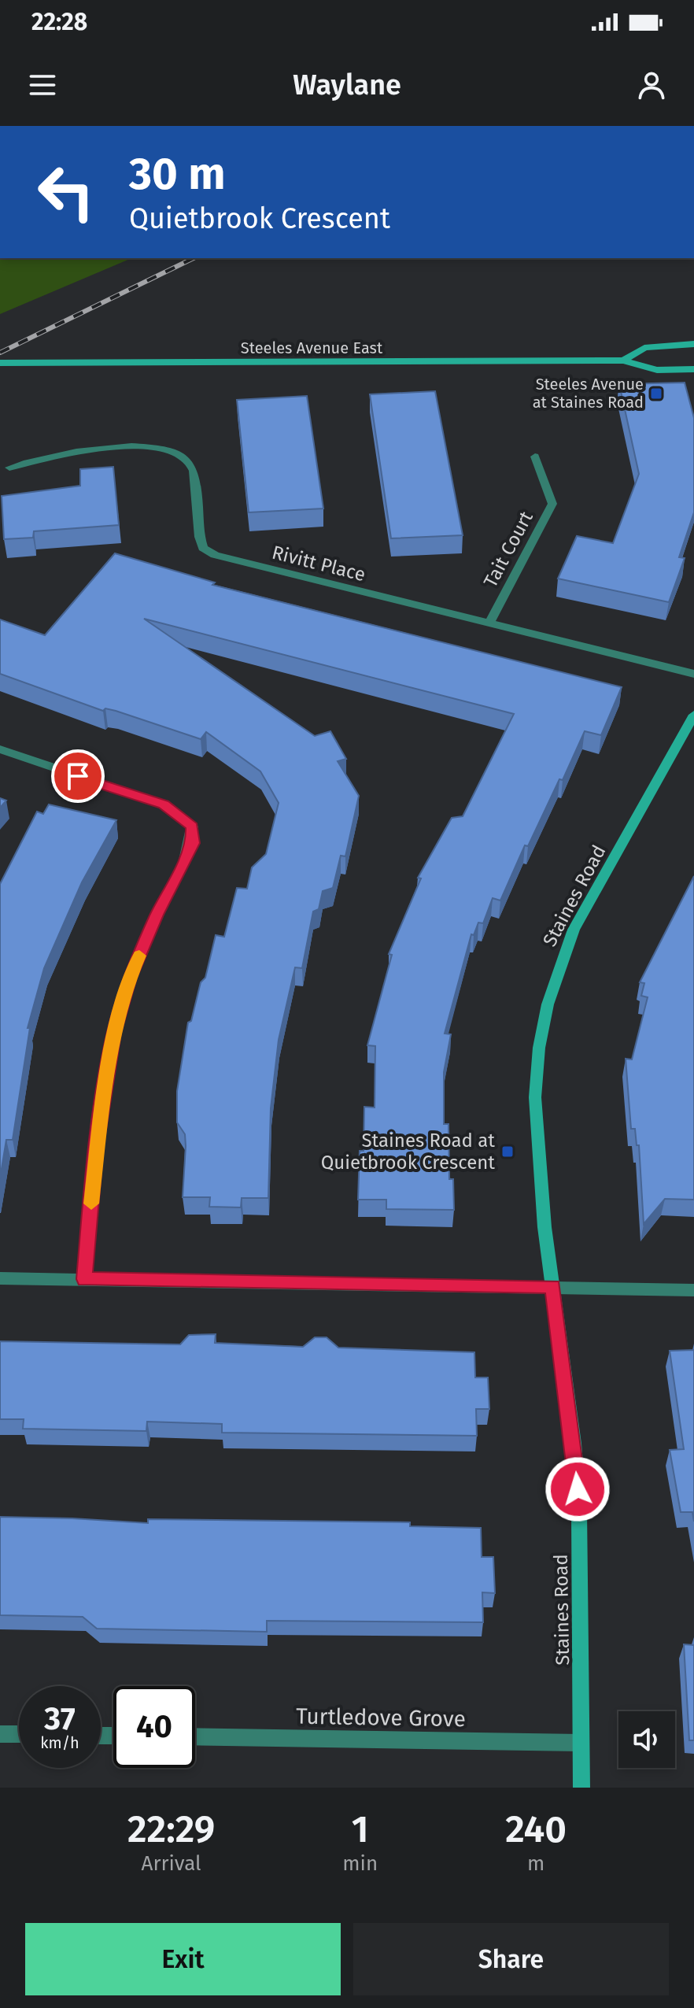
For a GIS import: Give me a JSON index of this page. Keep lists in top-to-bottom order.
{
  "streets": {
    "street": [
      "Steeles Avenue East",
      "Tait Court",
      "Rivitt Place",
      "Staines Road",
      "Turtledove Grove"
    ]
  },
  "crossings": [
    ["Tait Court", "Rivitt Place"],
    ["Staines Road", "Turtledove Grove"]
  ],
  "places": {
    "transit": ["Steeles Avenue at Staines Road", "Staines Road at Quietbrook Crescent"]
  },
  "page": {
    "status": "22:28",
    "header": "Waylane",
    "turn": ["30 m", "Quietbrook Crescent"],
    "speed": "37 km/h",
    "limit": "40",
    "eta": [
      "22:29",
      "Arrival",
      "1",
      "min",
      "240",
      "m"
    ],
    "buttons": ["Exit", "Share"]
  }
}
